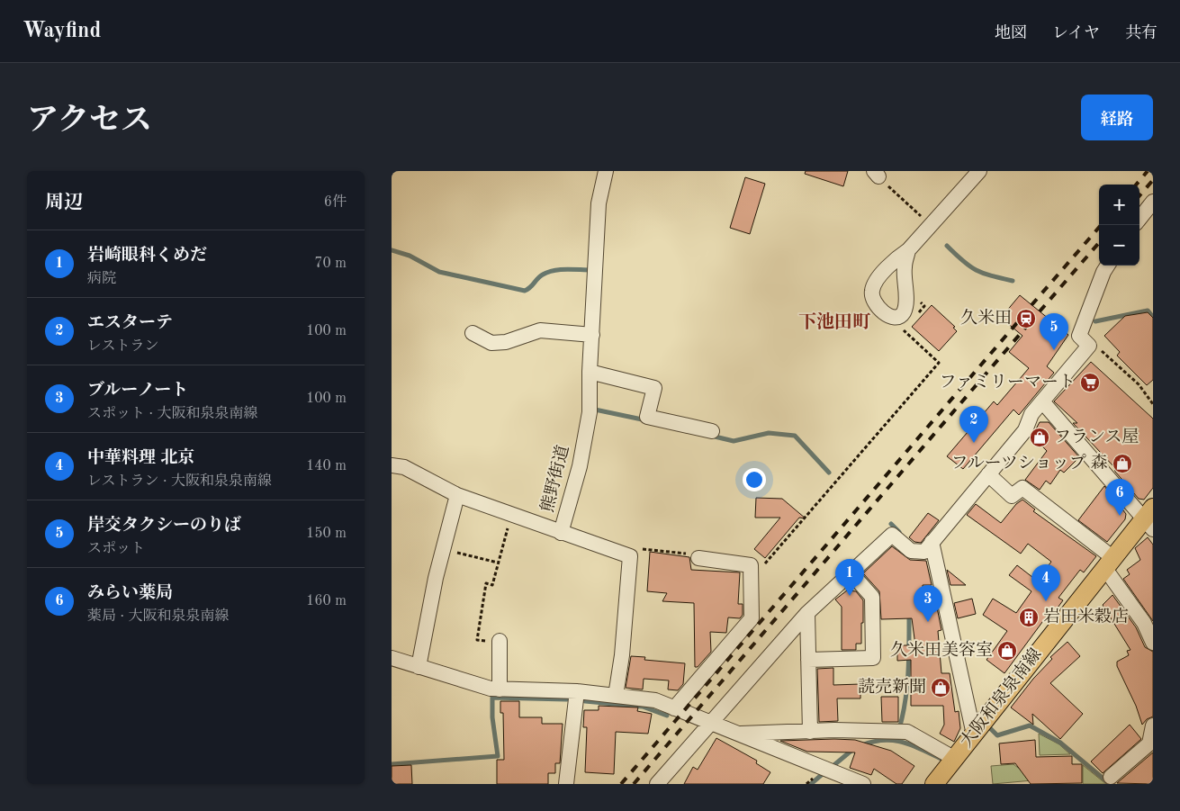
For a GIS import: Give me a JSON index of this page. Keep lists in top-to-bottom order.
{
  "streets": {
    "main road": ["大阪和泉泉南線"],
    "street": ["熊野街道"]
  },
  "districts": ["下池田町"],
  "places": {
    "station": ["久米田"],
    "supermarket": ["ファミリーマート"],
    "shop": [
      "フランス屋",
      "フルーツショップ 森",
      "久米田美容室",
      "読売新聞"
    ],
    "building": ["岩田米穀店"]
  },
  "page": {
    "header": "Wayfind",
    "nav": ["地図", "レイヤ", "共有"],
    "title": "アクセス",
    "buttons": "経路",
    "heading": ["周辺", "6件"],
    "map_buttons": ["+", "−"],
    "list": [
      {
        "mark": "1",
        "name": "岩崎眼科くめだ",
        "note": "病院",
        "value": "70 m"
      },
      {
        "mark": "2",
        "name": "エスターテ",
        "note": "レストラン",
        "value": "100 m"
      },
      {
        "mark": "3",
        "name": "ブルーノート",
        "note": "スポット · 大阪和泉泉南線",
        "value": "100 m"
      },
      {
        "mark": "4",
        "name": "中華料理 北京",
        "note": "レストラン · 大阪和泉泉南線",
        "value": "140 m"
      },
      {
        "mark": "5",
        "name": "岸交タクシーのりば",
        "note": "スポット",
        "value": "150 m"
      },
      {
        "mark": "6",
        "name": "みらい薬局",
        "note": "薬局 · 大阪和泉泉南線",
        "value": "160 m"
      }
    ],
    "pins": [
      "5",
      "2",
      "6",
      "1",
      "4",
      "3"
    ]
  }
}
